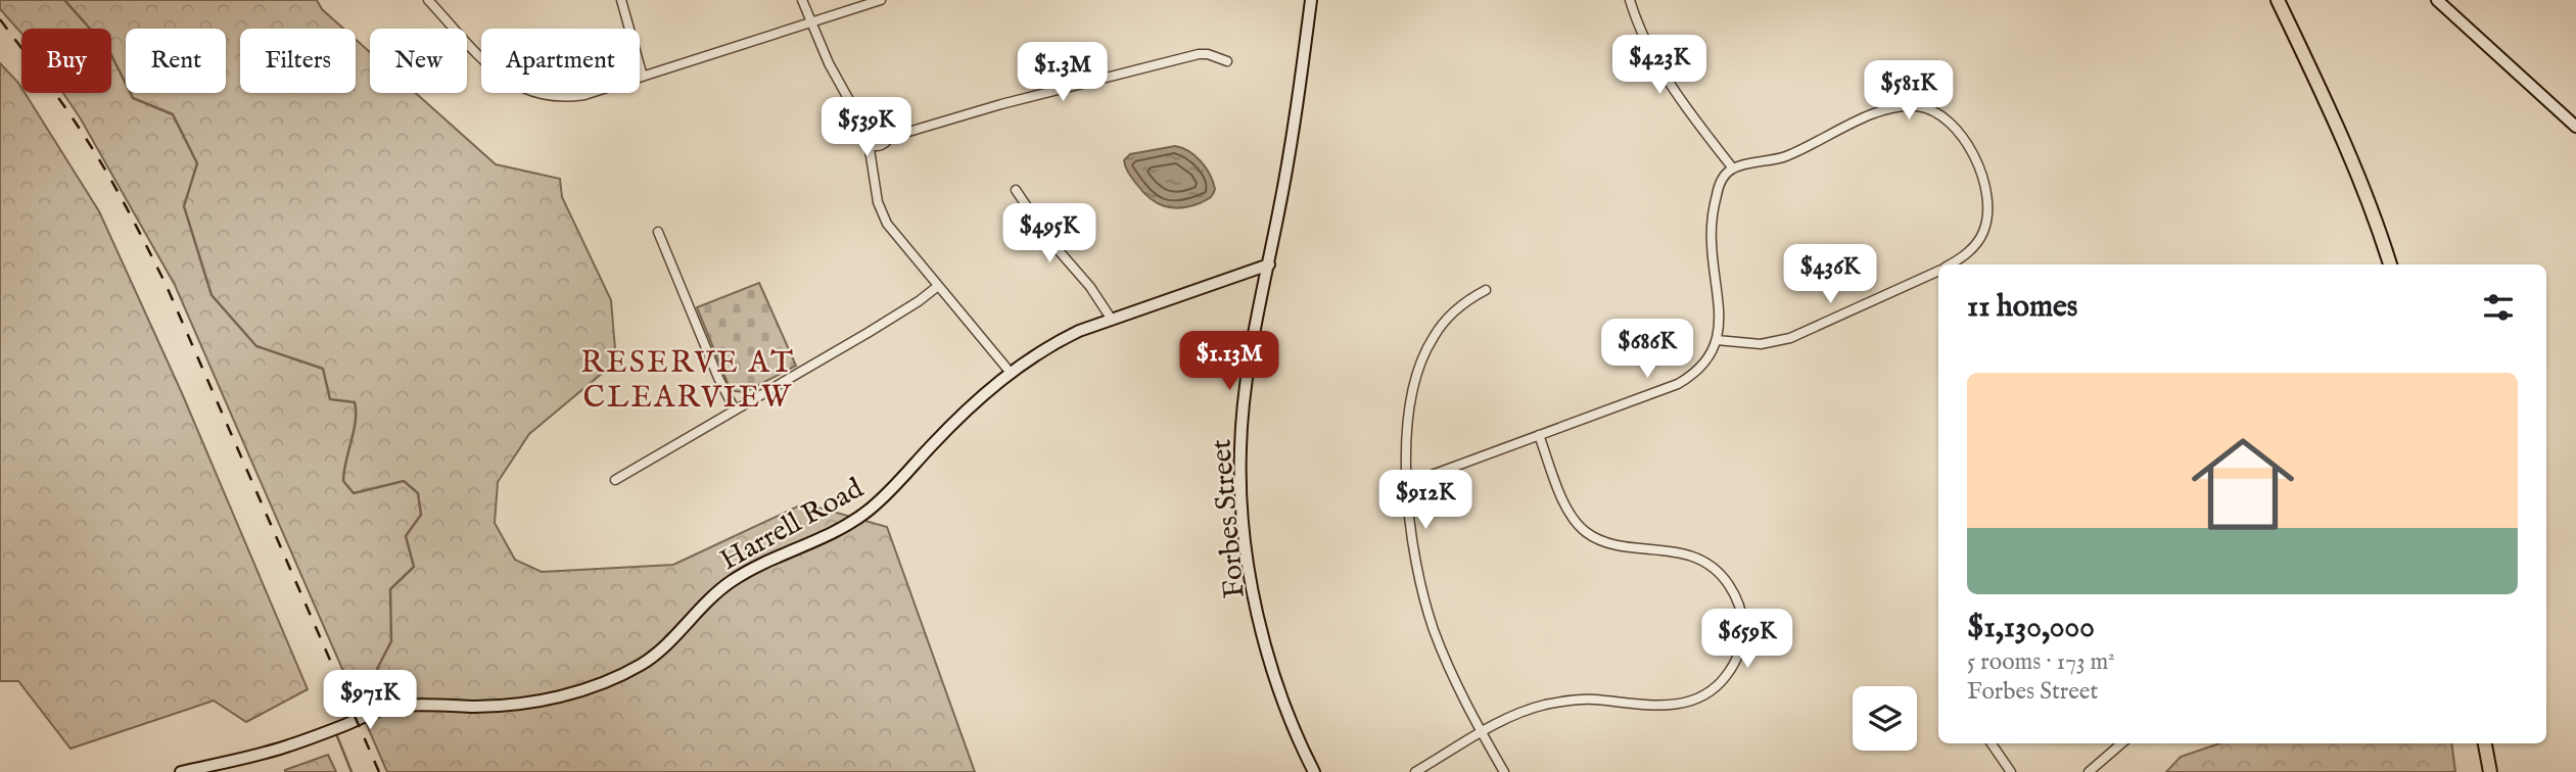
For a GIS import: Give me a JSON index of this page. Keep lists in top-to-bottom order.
{
  "streets": {
    "street": ["Forbes Street", "Harrell Road"]
  },
  "crossings": [
    ["Forbes Street", "Harrell Road"]
  ],
  "districts": ["RESERVE AT CLEARVIEW"],
  "page": {
    "chip": [
      "Buy",
      "Rent",
      "Filters",
      "New",
      "Apartment"
    ],
    "price": [
      "$423K",
      "$1.3M",
      "$581K",
      "$539K",
      "$495K",
      "$436K",
      "$686K",
      "$1.13M",
      "$912K",
      "$659K",
      "$971K"
    ],
    "heading": "11 homes",
    "list": [
      {
        "name": "$1,130,000",
        "note": "5 rooms · 173 m² · Forbes Street"
      }
    ]
  }
}
